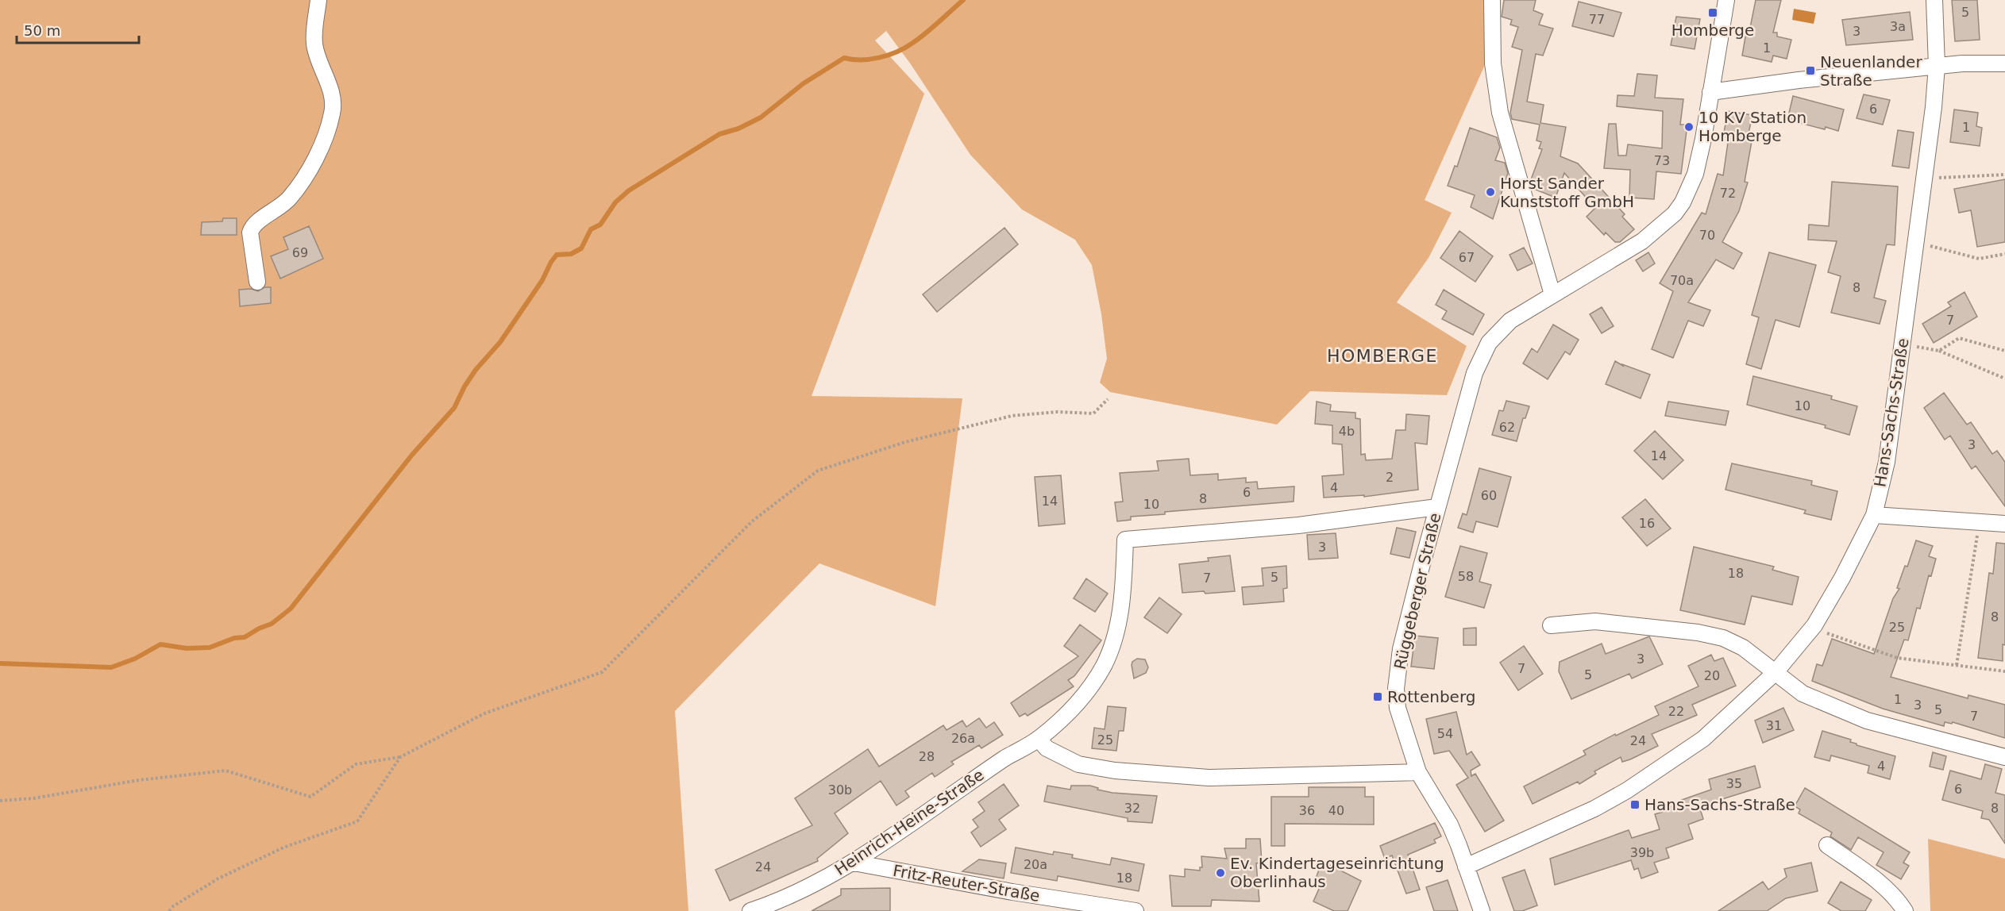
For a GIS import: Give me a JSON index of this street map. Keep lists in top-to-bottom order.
{
  "streets": {
    "street": [
      "Hans-Sachs-Straße",
      "Rüggeberger Straße",
      "Heinrich-Heine-Straße",
      "Fritz-Reuter-Straße"
    ]
  },
  "crossings": [
    ["Hans-Sachs-Straße", "Rüggeberger Straße"],
    ["Heinrich-Heine-Straße", "Fritz-Reuter-Straße"]
  ],
  "districts": ["HOMBERGE"],
  "places": {
    "transit": [
      "Homberge",
      "Neuenlander Straße",
      "Rottenberg",
      "Hans-Sachs-Straße"
    ],
    "other": ["10 KV Station Homberge", "Horst Sander Kunststoff GmbH", "Ev. Kindertageseinrichtung Oberlinhaus"]
  },
  "house_numbers": [
    "5",
    "77",
    "3a",
    "3",
    "1",
    "6",
    "1",
    "73",
    "72",
    "70",
    "69",
    "67",
    "70a",
    "8",
    "7",
    "10",
    "62",
    "4b",
    "3",
    "14",
    "2",
    "4",
    "6",
    "60",
    "8",
    "14",
    "10",
    "16",
    "3",
    "18",
    "58",
    "5",
    "7",
    "8",
    "25",
    "3",
    "7",
    "5",
    "20",
    "1",
    "3",
    "5",
    "22",
    "7",
    "31",
    "54",
    "26a",
    "25",
    "24",
    "28",
    "4",
    "35",
    "6",
    "30b",
    "32",
    "8",
    "36",
    "40",
    "39b",
    "20a",
    "24",
    "18"
  ],
  "scale_bar": "50 m"
}
